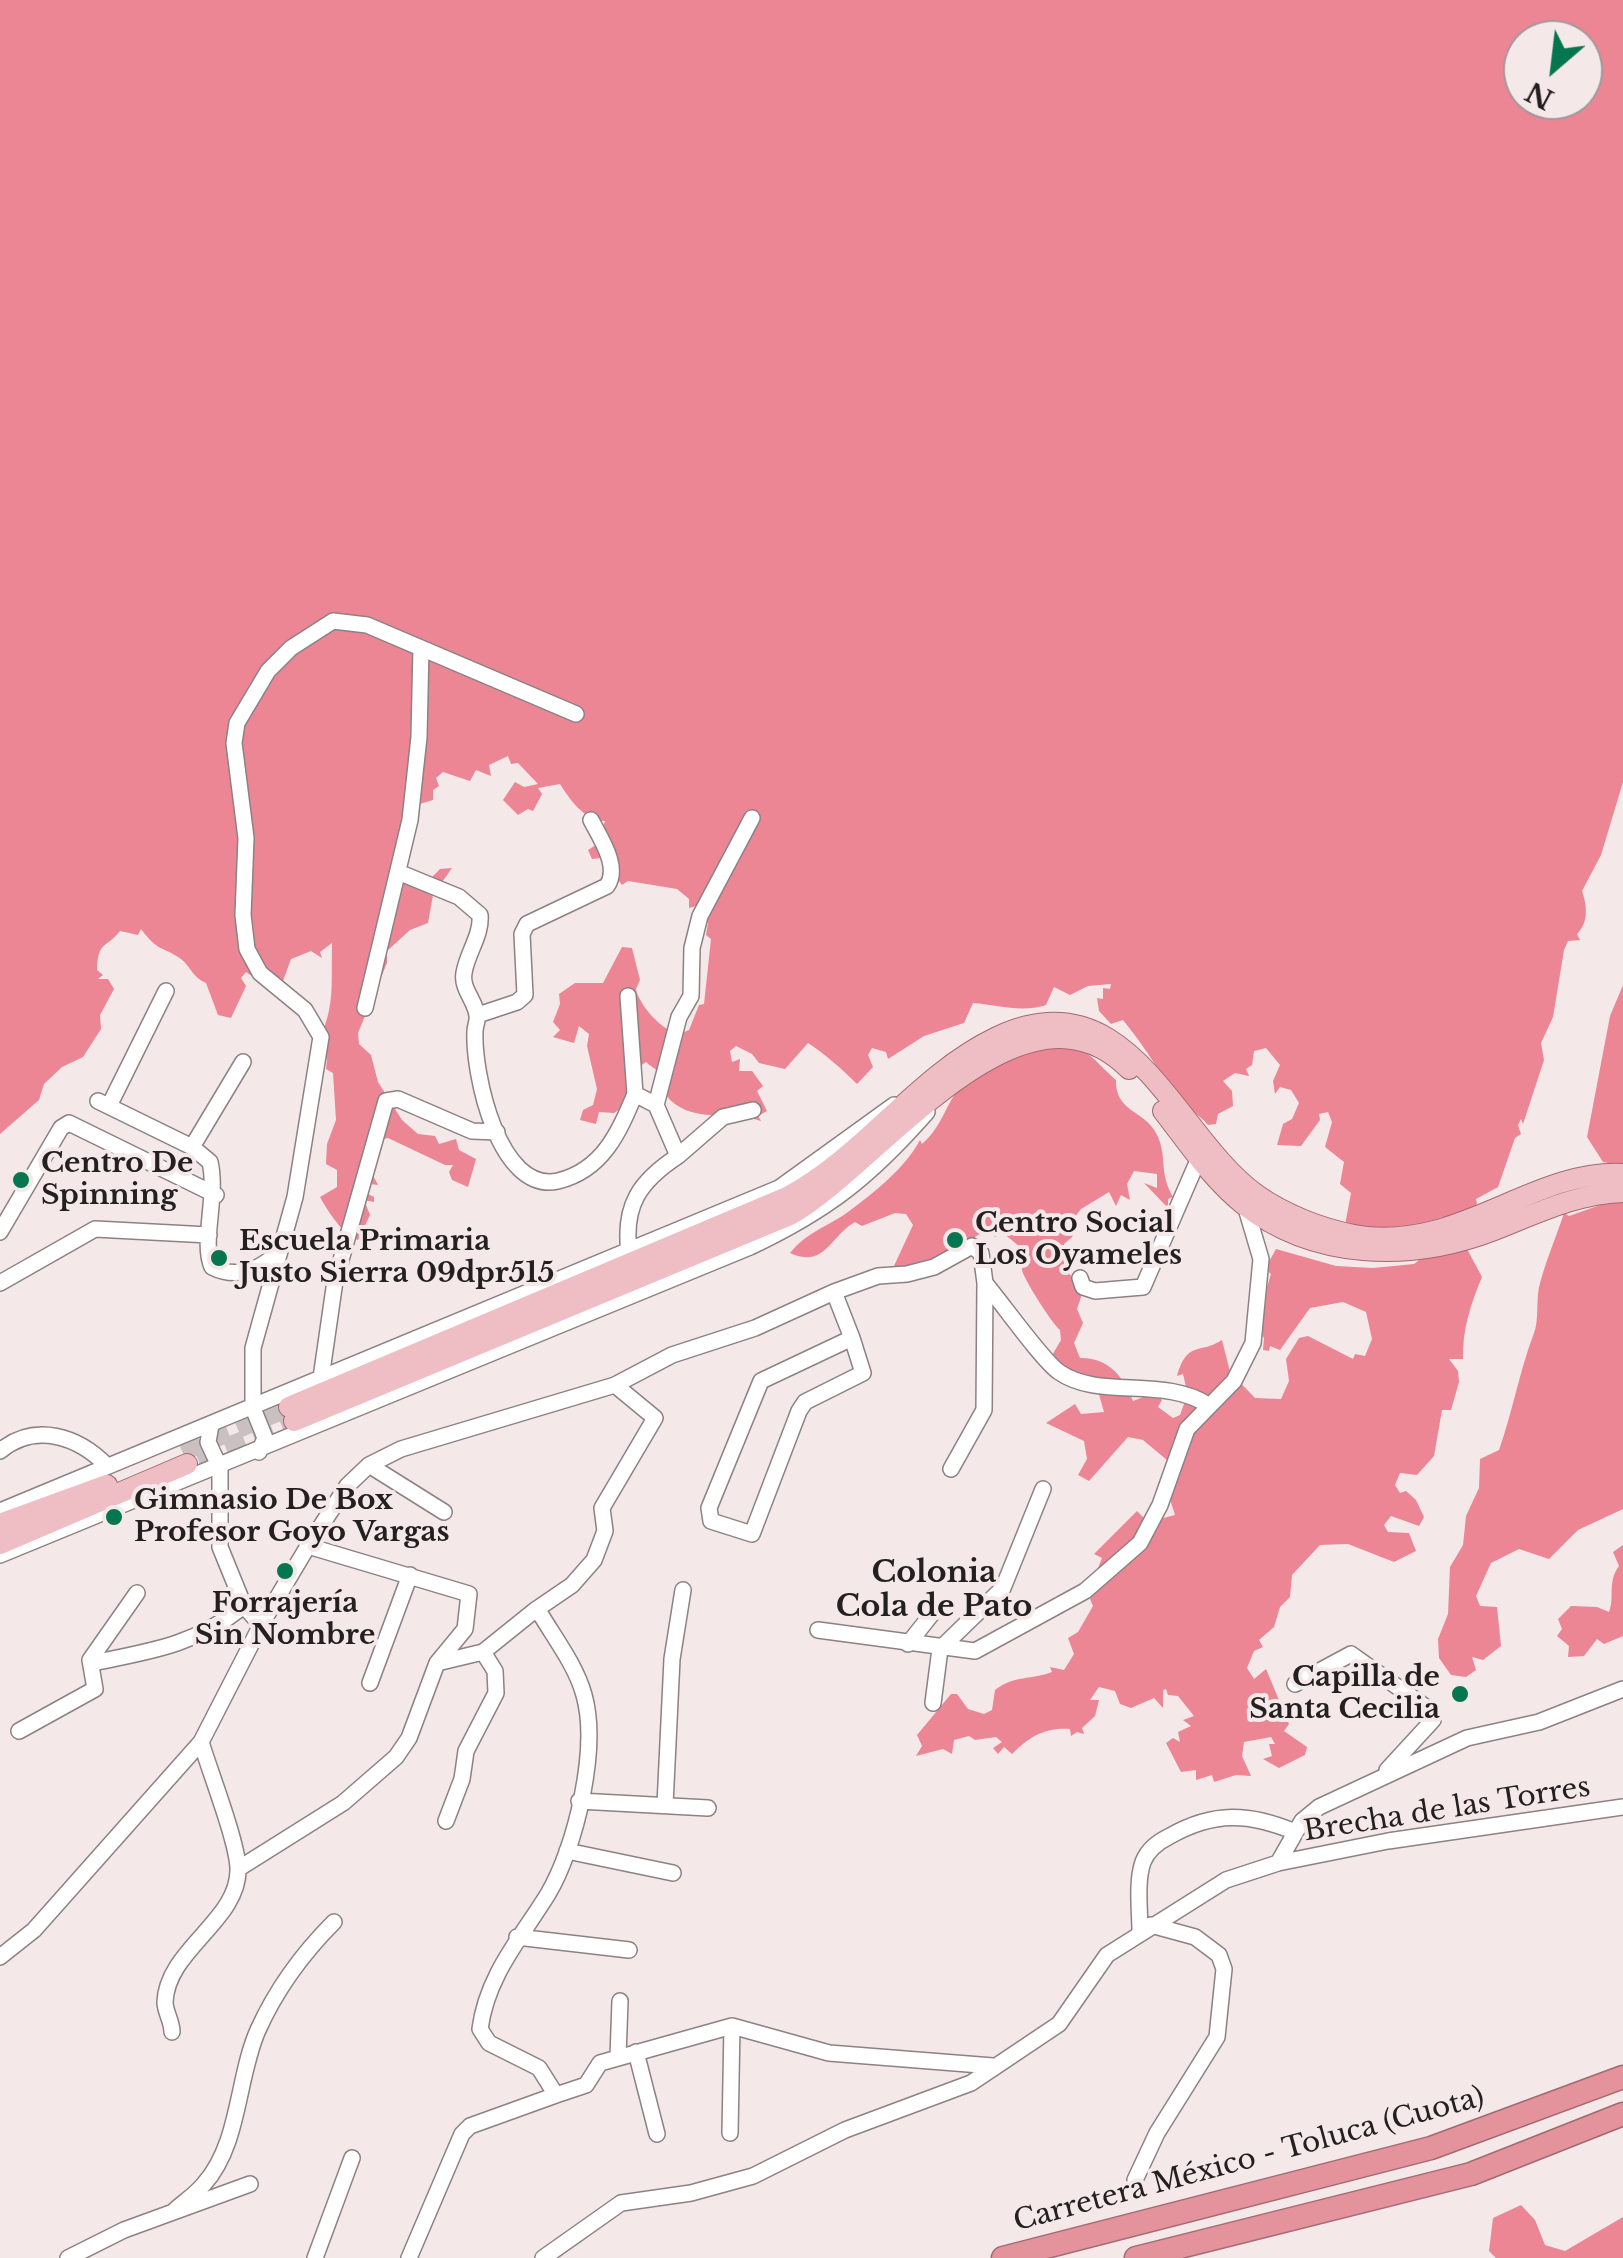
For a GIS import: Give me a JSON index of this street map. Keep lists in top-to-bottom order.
{
  "streets": {
    "highway": ["Carretera México - Toluca (Cuota)"],
    "street": ["Brecha de las Torres"]
  },
  "districts": ["Colonia Cola de Pato"],
  "places": [
    "Centro De Spinning",
    "Centro Social Los Oyameles",
    "Escuela Primaria Justo Sierra 09dpr515",
    "Gimnasio De Box Profesor Goyo Vargas",
    "Forrajería Sin Nombre",
    "Capilla de Santa Cecilia"
  ],
  "north": "bottom left"
}
